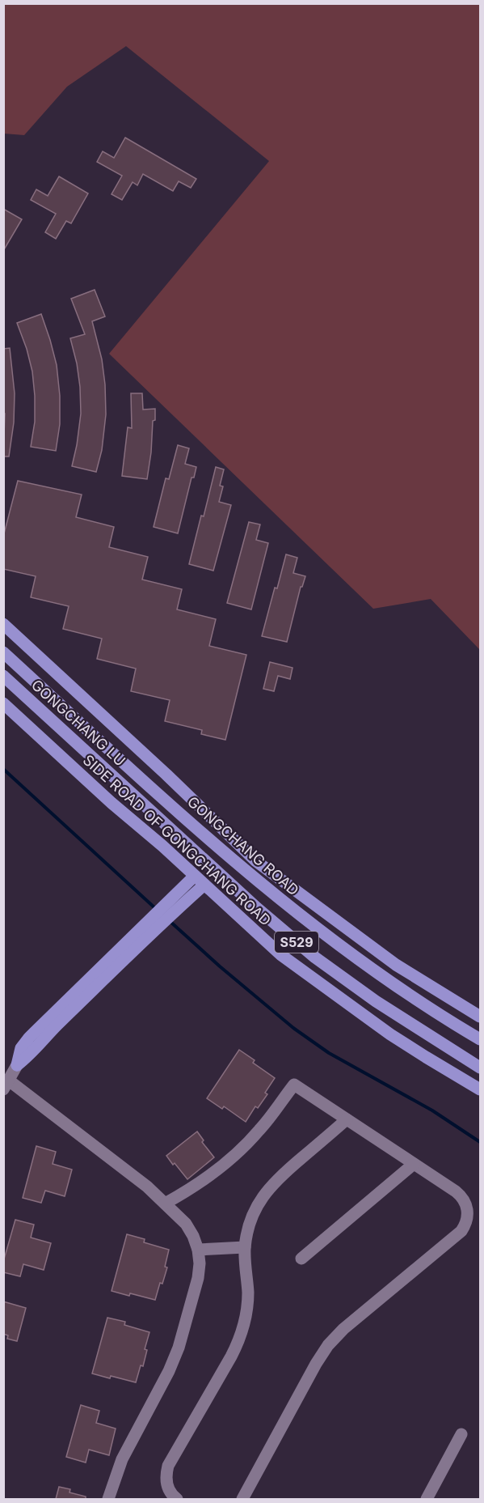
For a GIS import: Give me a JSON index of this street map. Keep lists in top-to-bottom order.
{
  "streets": {
    "main road": [
      "GONGCHANG LU",
      "SIDE ROAD OF GONGCHANG ROAD",
      "GONGCHANG ROAD",
      "S529"
    ]
  },
  "crossings": [
    ["GONGCHANG LU", "S529"]
  ]
}
